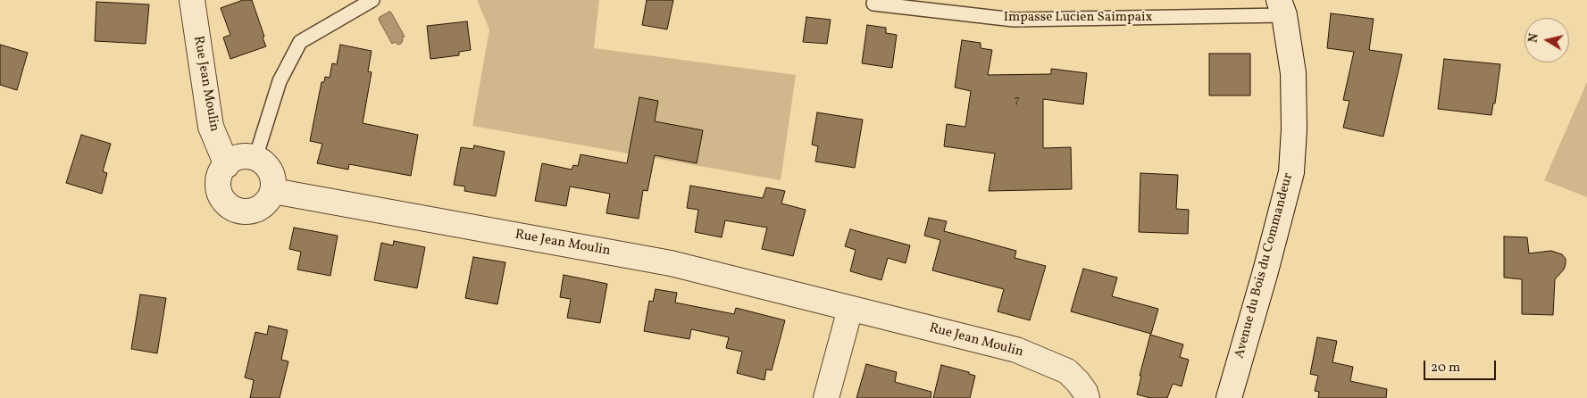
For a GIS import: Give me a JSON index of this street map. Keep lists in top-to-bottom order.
{
  "streets": {
    "street": ["Rue Jean Moulin", "Avenue du Bois du Commandeur"],
    "lane": ["Impasse Lucien Saimpaix"]
  },
  "crossings": [
    ["Impasse Lucien Saimpaix", "Avenue du Bois du Commandeur"]
  ],
  "house_numbers": ["7"],
  "scale_bar": "20 m",
  "north": "left"
}
